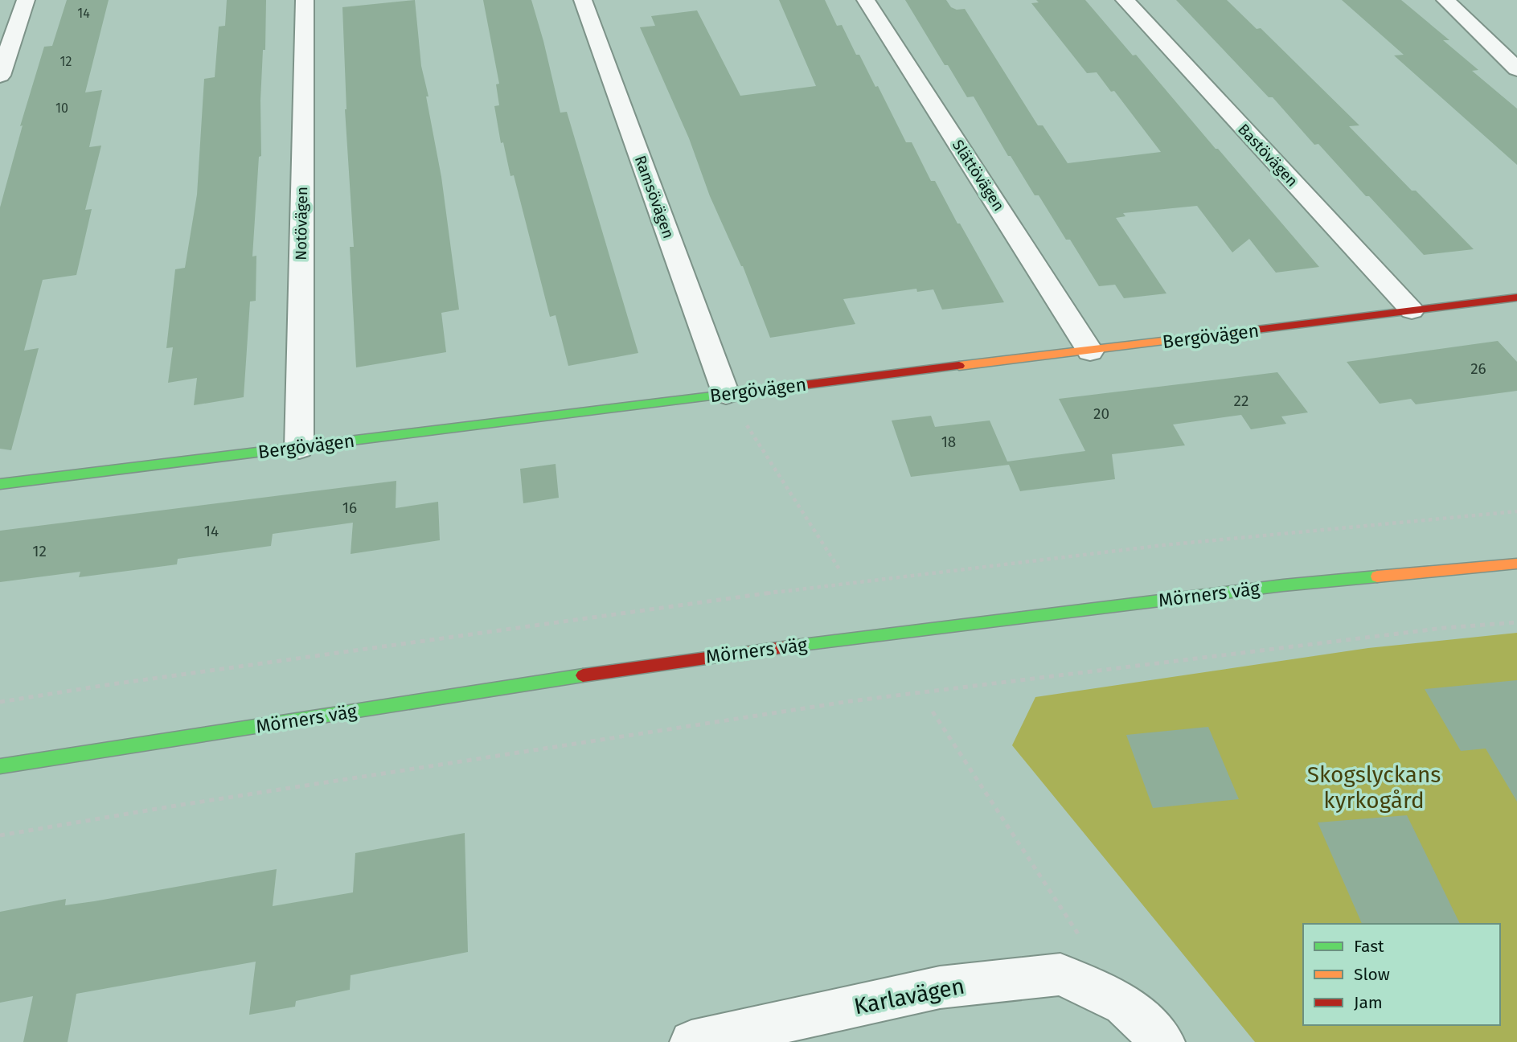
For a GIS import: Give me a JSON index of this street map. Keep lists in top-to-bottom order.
{
  "streets": {
    "street": [
      "Bastövägen",
      "Slättövägen",
      "Ramsövägen",
      "Notövägen",
      "Bergövägen",
      "Mörners väg",
      "Karlavägen"
    ]
  },
  "crossings": [
    ["Bastövägen", "Bergövägen"],
    ["Slättövägen", "Bergövägen"],
    ["Ramsövägen", "Bergövägen"],
    ["Notövägen", "Bergövägen"]
  ],
  "parks": ["Skogslyckans kyrkogård"],
  "house_numbers": [
    "14",
    "12",
    "10",
    "26",
    "22",
    "20",
    "18",
    "16",
    "14",
    "12"
  ],
  "legend": ["Fast", "Slow", "Jam"]
}
